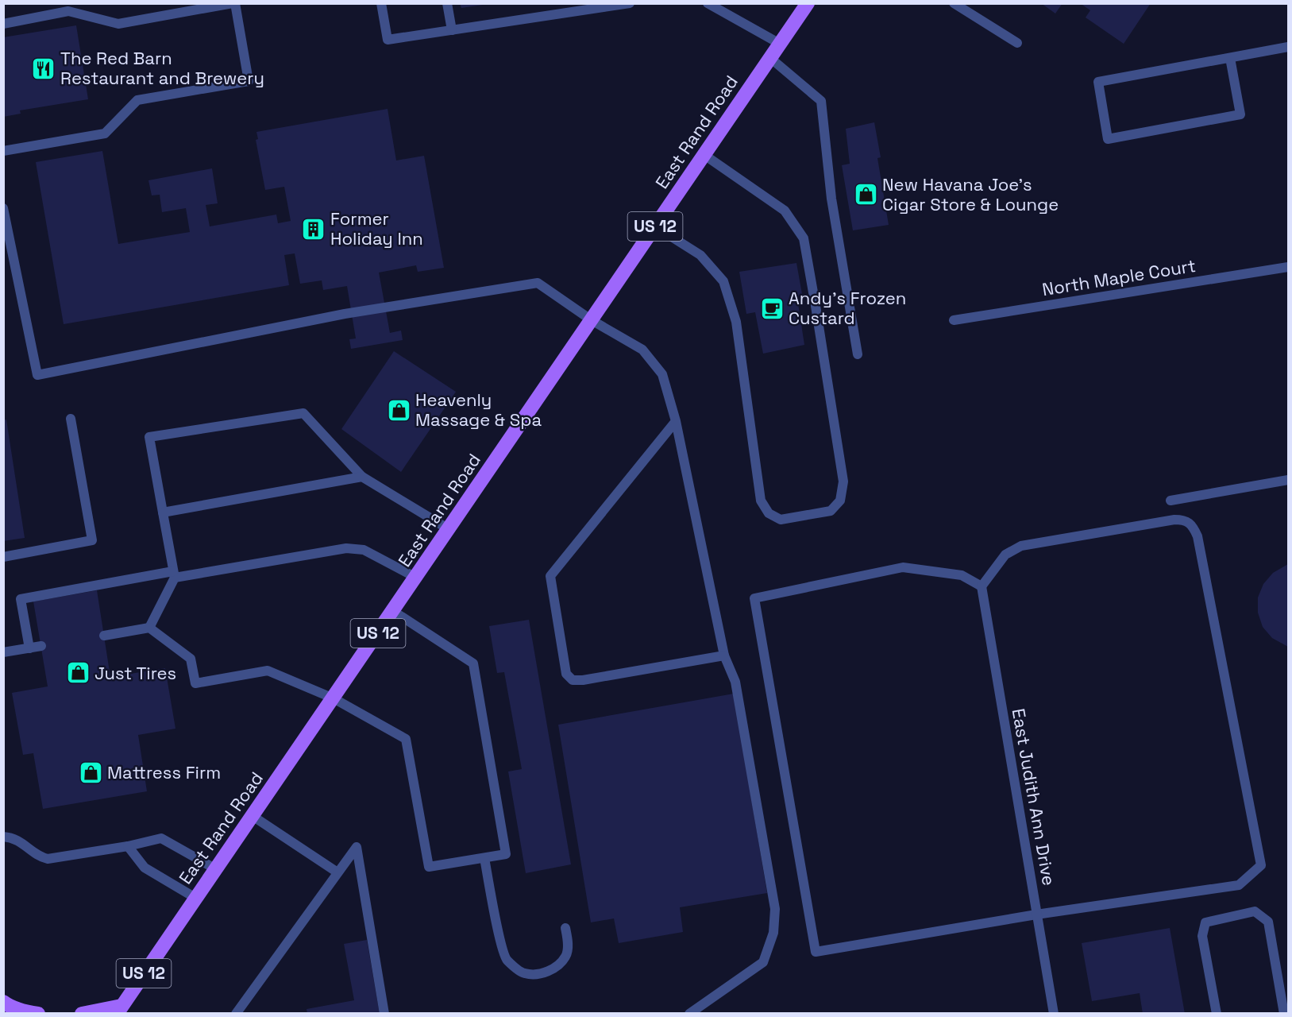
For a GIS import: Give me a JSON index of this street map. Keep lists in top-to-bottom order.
{
  "streets": {
    "main road": ["East Rand Road", "US 12"],
    "street": ["North Maple Court", "East Judith Ann Drive"]
  },
  "places": {
    "restaurant": ["The Red Barn Restaurant and Brewery"],
    "shop": [
      "New Havana Joe's Cigar Store & Lounge",
      "Heavenly Massage & Spa",
      "Just Tires",
      "Mattress Firm"
    ],
    "building": ["Former Holiday Inn"],
    "cafe": ["Andy's Frozen Custard"]
  }
}
